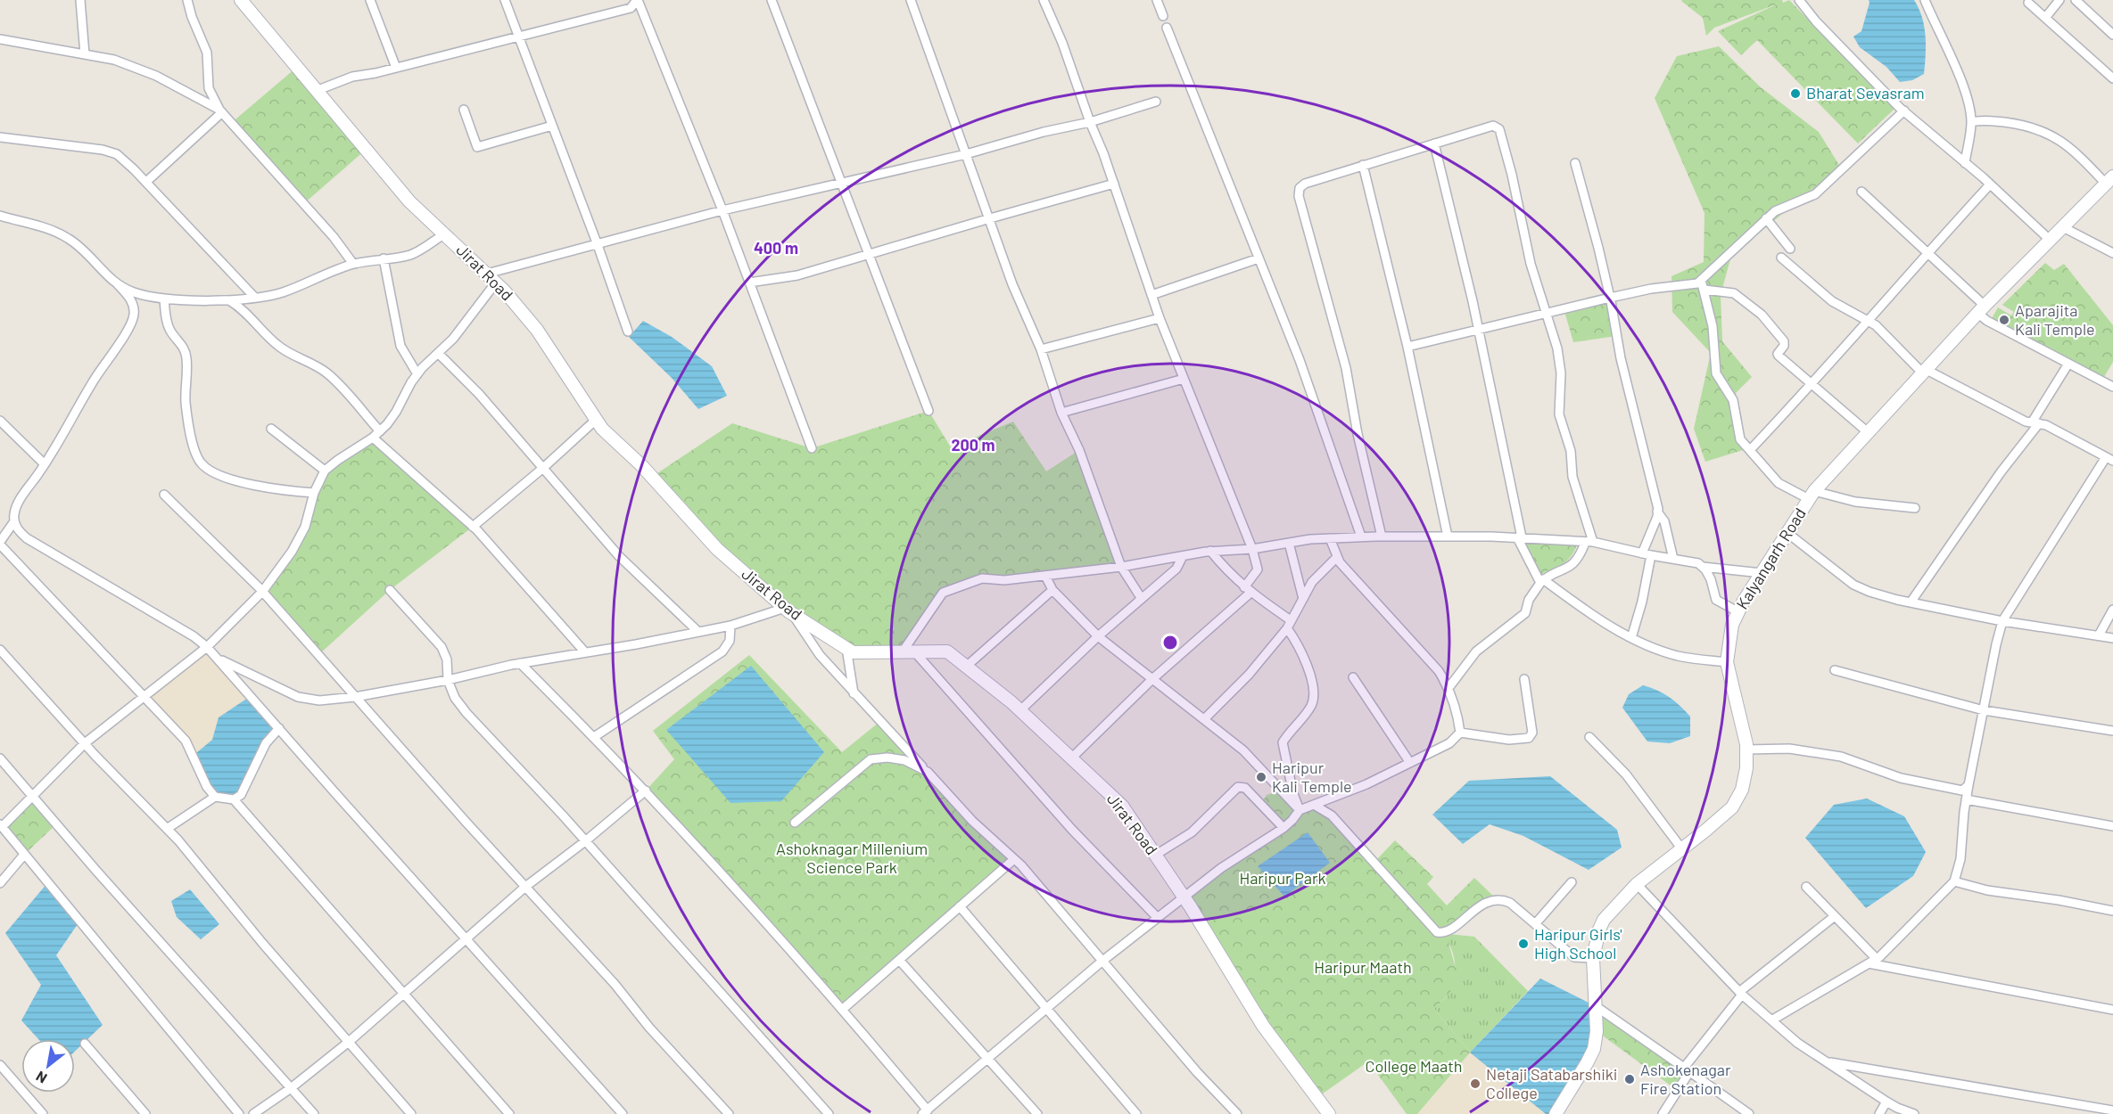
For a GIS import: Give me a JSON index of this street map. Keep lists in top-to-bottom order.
{
  "streets": {
    "main road": ["Jirat Road", "Kalyangarh Road"]
  },
  "parks": [
    "Ashoknagar Millenium Science Park",
    "Haripur Park",
    "Haripur Maath",
    "College Maath"
  ],
  "places": [
    "Bharat Sevasram",
    "Aparajita Kali Temple",
    "Haripur Kali Temple",
    "Haripur Girls' High School",
    "Ashokenagar Fire Station",
    "Netaji Satabarshiki College"
  ],
  "north": "bottom left",
  "rings": ["400 m", "200 m"]
}
